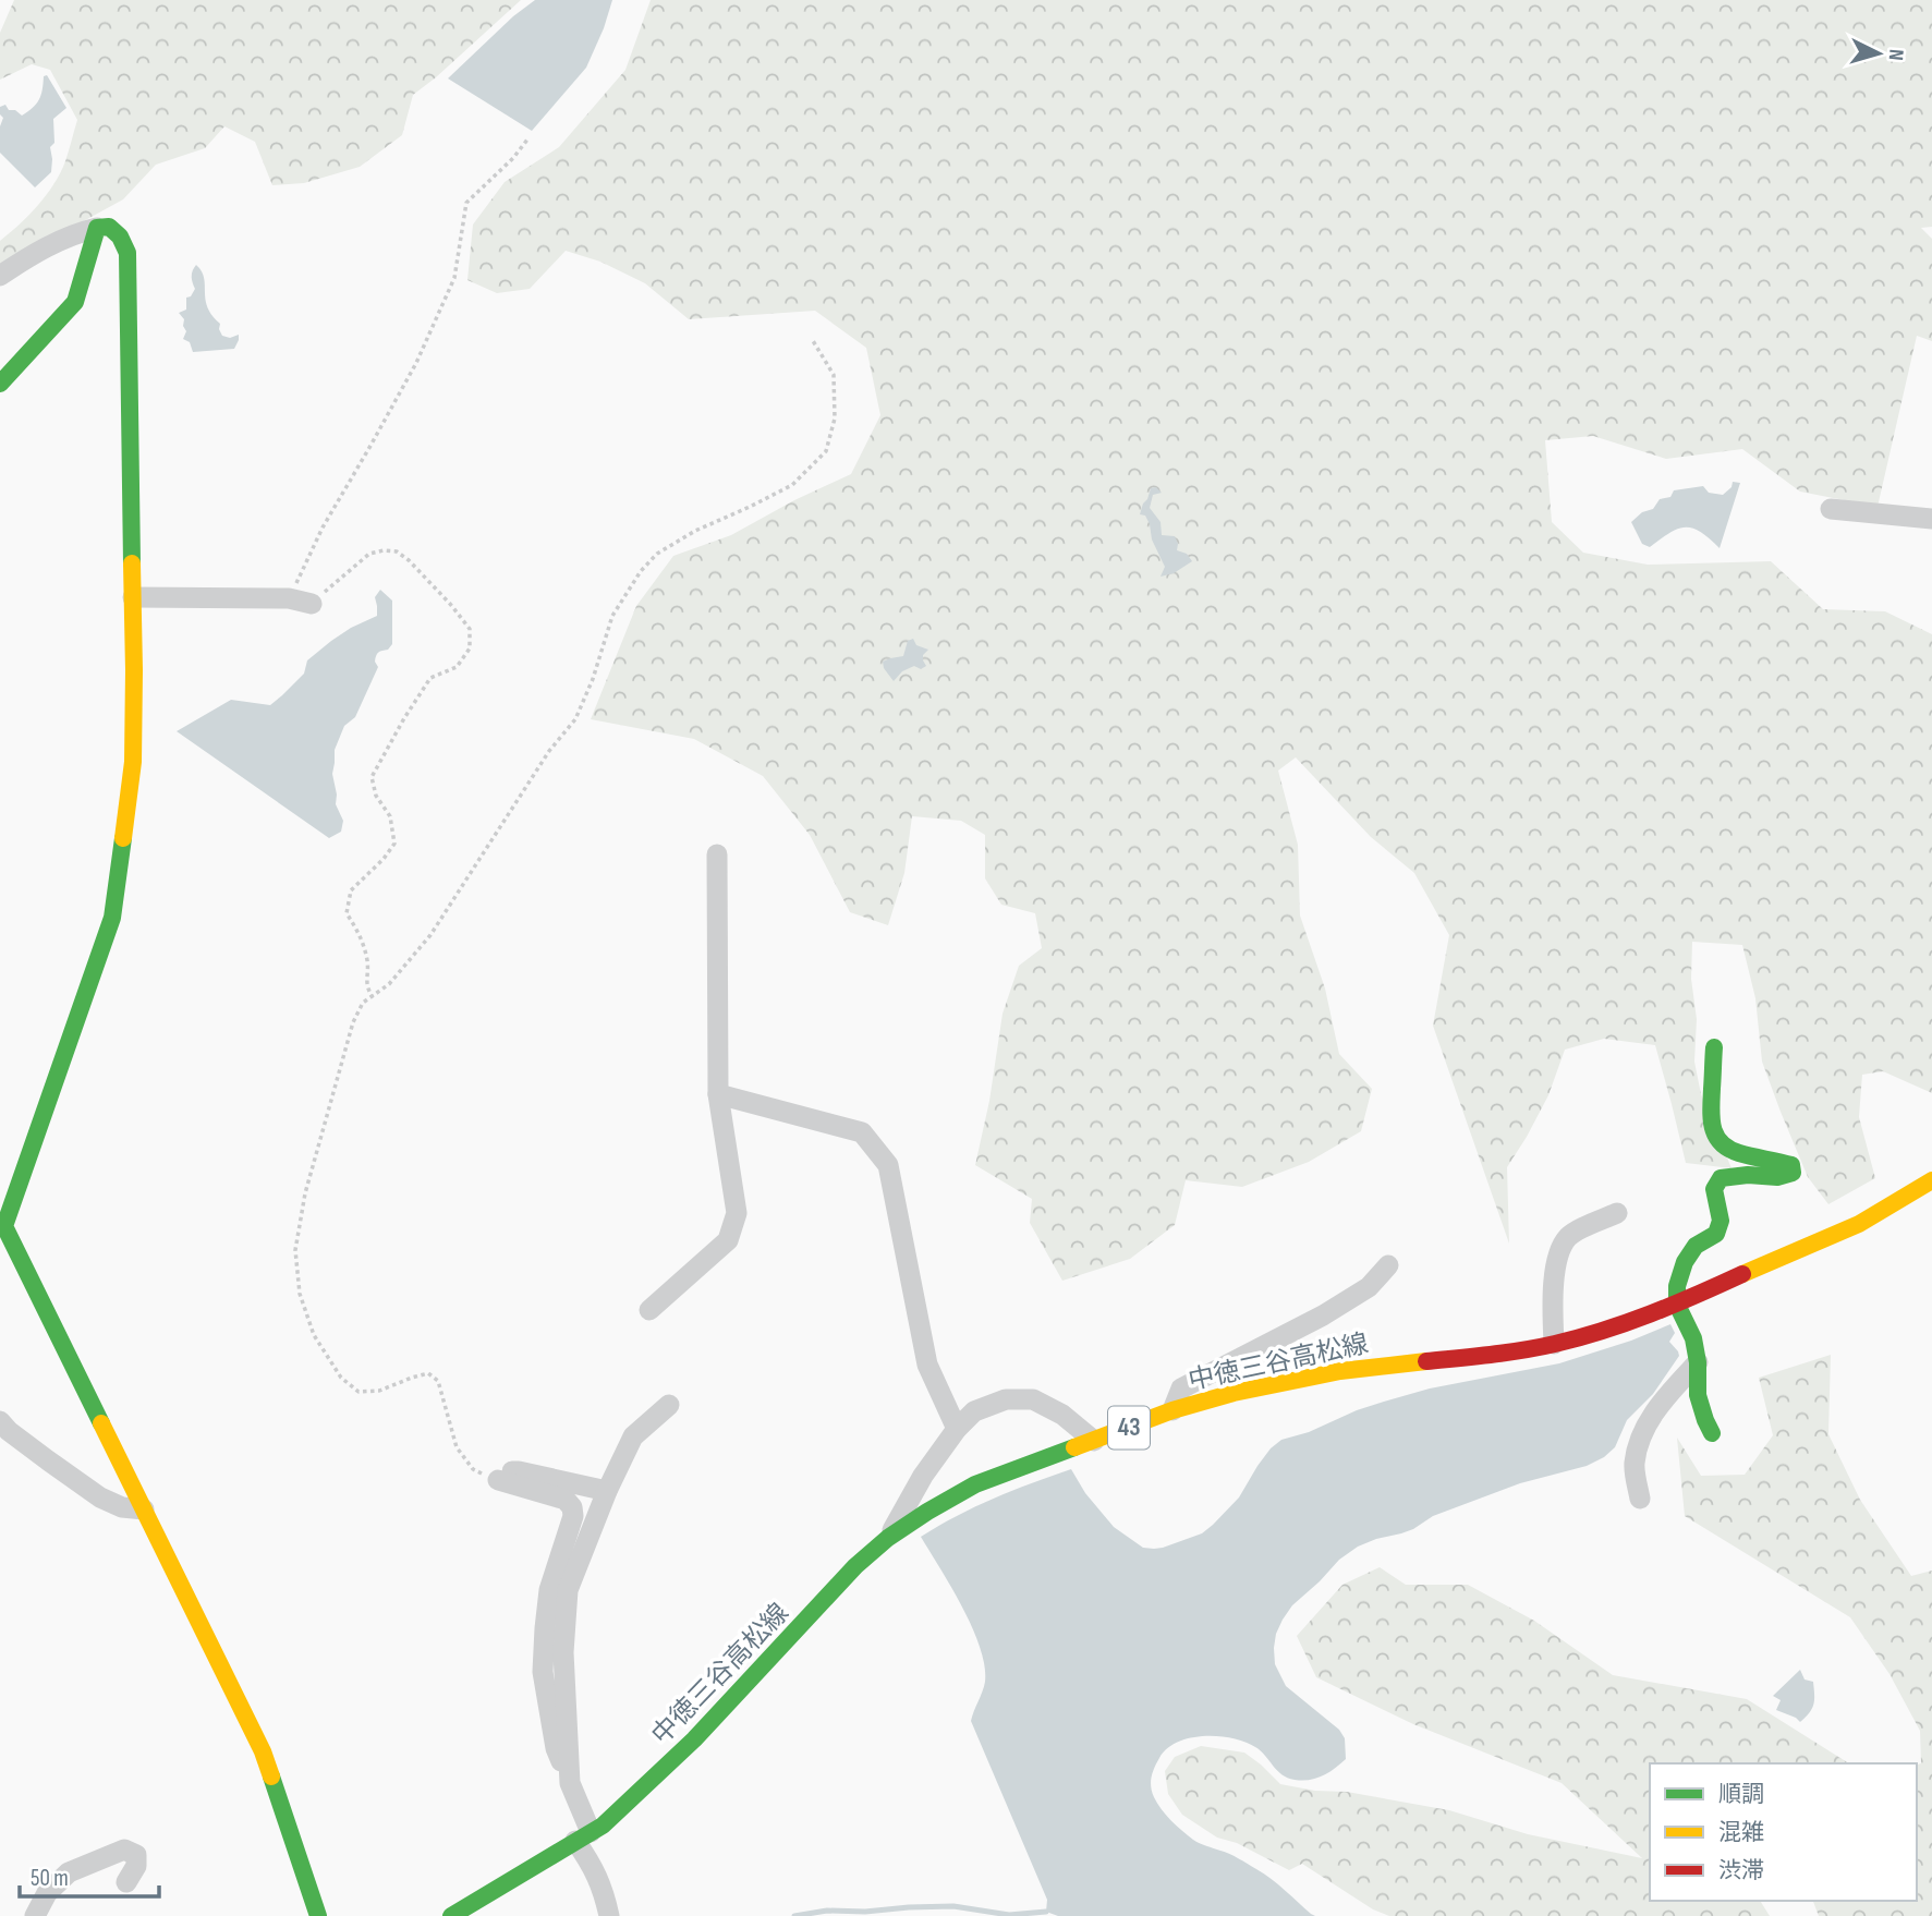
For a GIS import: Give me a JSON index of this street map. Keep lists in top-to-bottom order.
{
  "streets": {
    "street": ["中徳三谷高松線", "43"]
  },
  "legend": ["順調", "混雑", "渋滞"],
  "scale_bar": "50 m",
  "north": "right"
}
